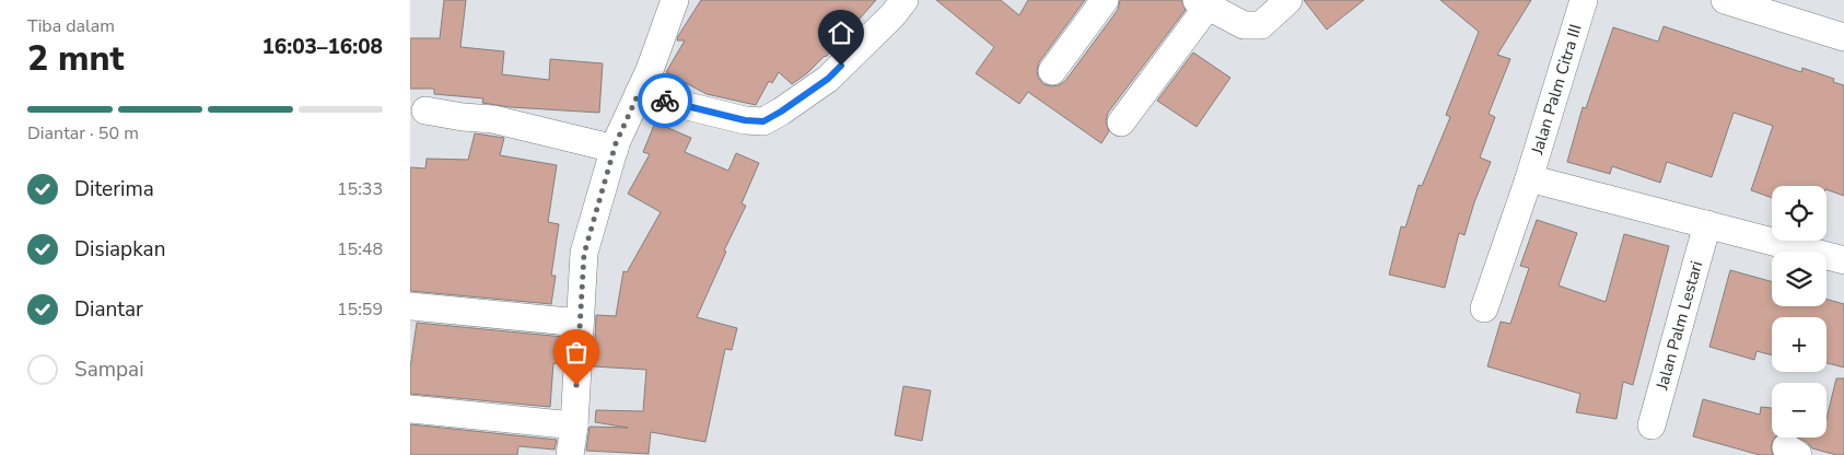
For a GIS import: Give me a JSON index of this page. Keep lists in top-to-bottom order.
{
  "streets": {
    "street": ["Jalan Palm Citra III", "Jalan Palm Lestari"]
  },
  "page": {
    "heading": ["2 mnt", "Tiba dalam", "16:03–16:08"],
    "bar": "Diantar · 50 m",
    "list": [
      ["Diterima", "15:33"],
      ["Disiapkan", "15:48"],
      ["Diantar", "15:59"],
      "Sampai"
    ],
    "map_buttons": ["+", "−"]
  }
}
